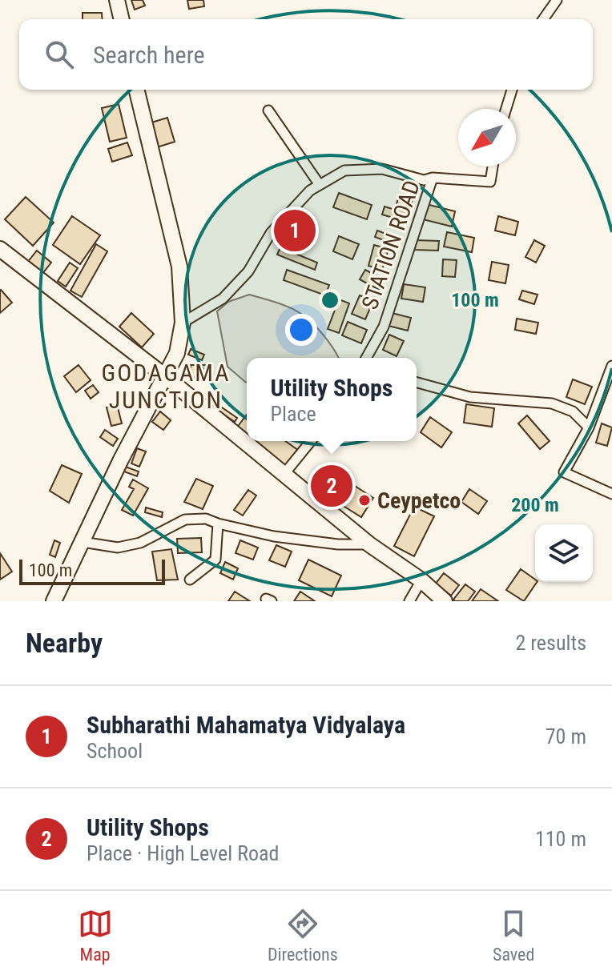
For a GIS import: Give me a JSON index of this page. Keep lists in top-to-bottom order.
{
  "streets": {
    "street": ["STATION ROAD"]
  },
  "districts": ["GODAGAMA JUNCTION"],
  "places": ["Ceypetco"],
  "scale_bar": "100 m",
  "north": "bottom left",
  "page": {
    "search": "Search here",
    "pins": ["1", "2"],
    "popup": ["Utility Shops", "Place"],
    "scale": "100 m",
    "heading": ["Nearby", "2 results"],
    "list": [
      {
        "mark": "1",
        "name": "Subharathi Mahamatya Vidyalaya",
        "note": "School",
        "value": "70 m"
      },
      {
        "mark": "2",
        "name": "Utility Shops",
        "note": "Place · High Level Road",
        "value": "110 m"
      }
    ],
    "nav": ["Map", "Directions", "Saved"]
  },
  "rings": ["100 m", "200 m"]
}
